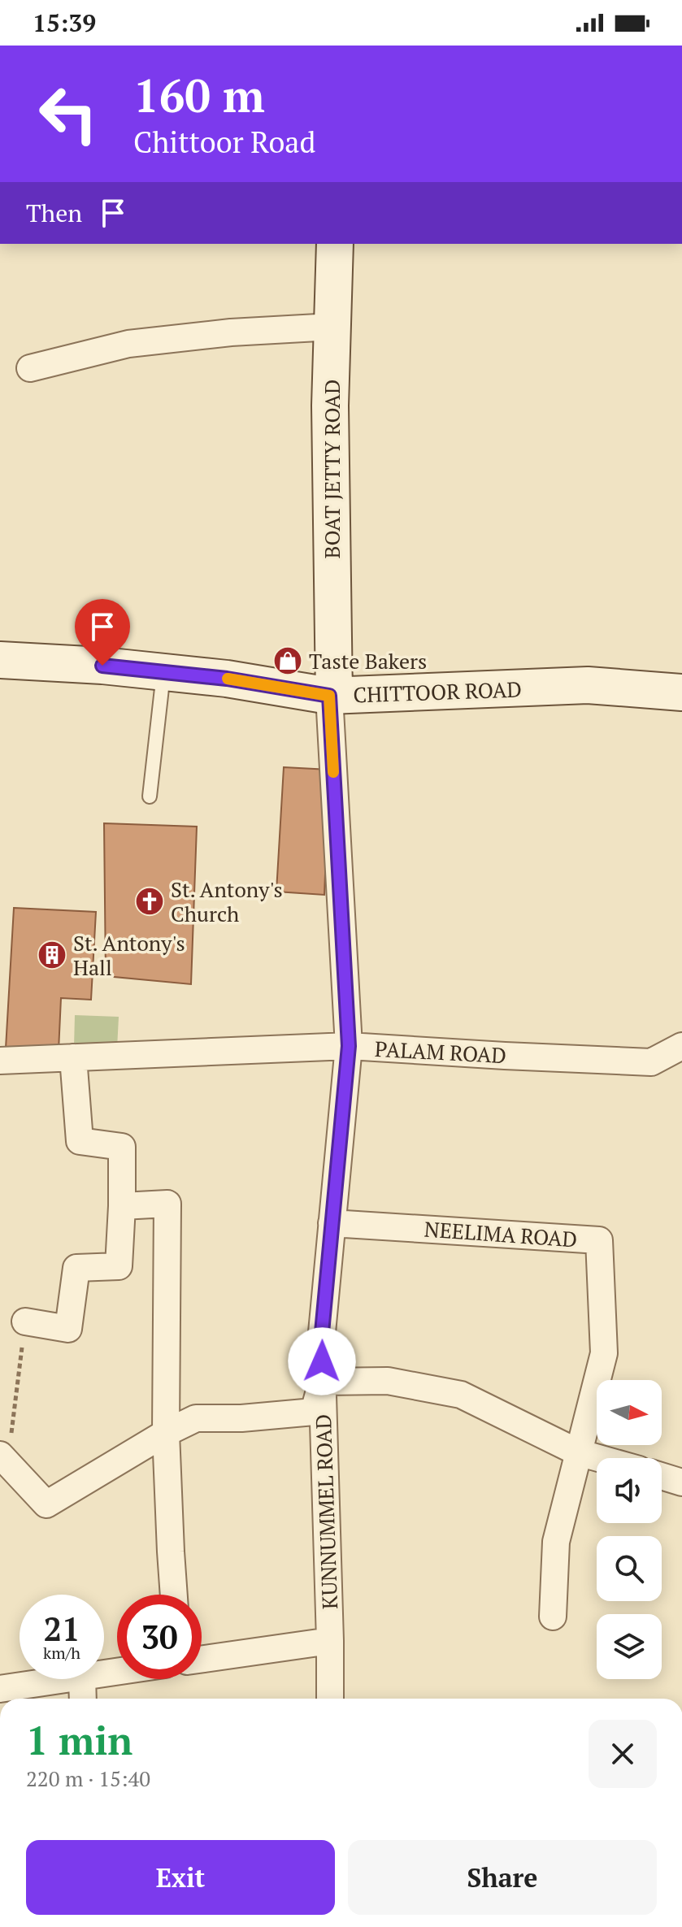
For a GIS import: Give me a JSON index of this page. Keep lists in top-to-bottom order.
{
  "streets": {
    "main road": ["BOAT JETTY ROAD", "CHITTOOR ROAD"],
    "street": ["PALAM ROAD", "NEELIMA ROAD", "KUNNUMMEL ROAD"]
  },
  "crossings": [
    ["BOAT JETTY ROAD", "CHITTOOR ROAD"],
    ["BOAT JETTY ROAD", "KUNNUMMEL ROAD"],
    ["CHITTOOR ROAD", "KUNNUMMEL ROAD"],
    ["PALAM ROAD", "KUNNUMMEL ROAD"],
    ["NEELIMA ROAD", "KUNNUMMEL ROAD"]
  ],
  "places": {
    "shop": ["Taste Bakers"],
    "church": ["St. Antony's Church"],
    "building": ["St. Antony's Hall"]
  },
  "north": "right",
  "page": {
    "status": "15:39",
    "turn": ["160 m", "Chittoor Road"],
    "then": "Then",
    "speed": "21 km/h",
    "limit": "30",
    "heading": ["1 min", "220 m · 15:40"],
    "buttons": ["Exit", "Share"]
  }
}
